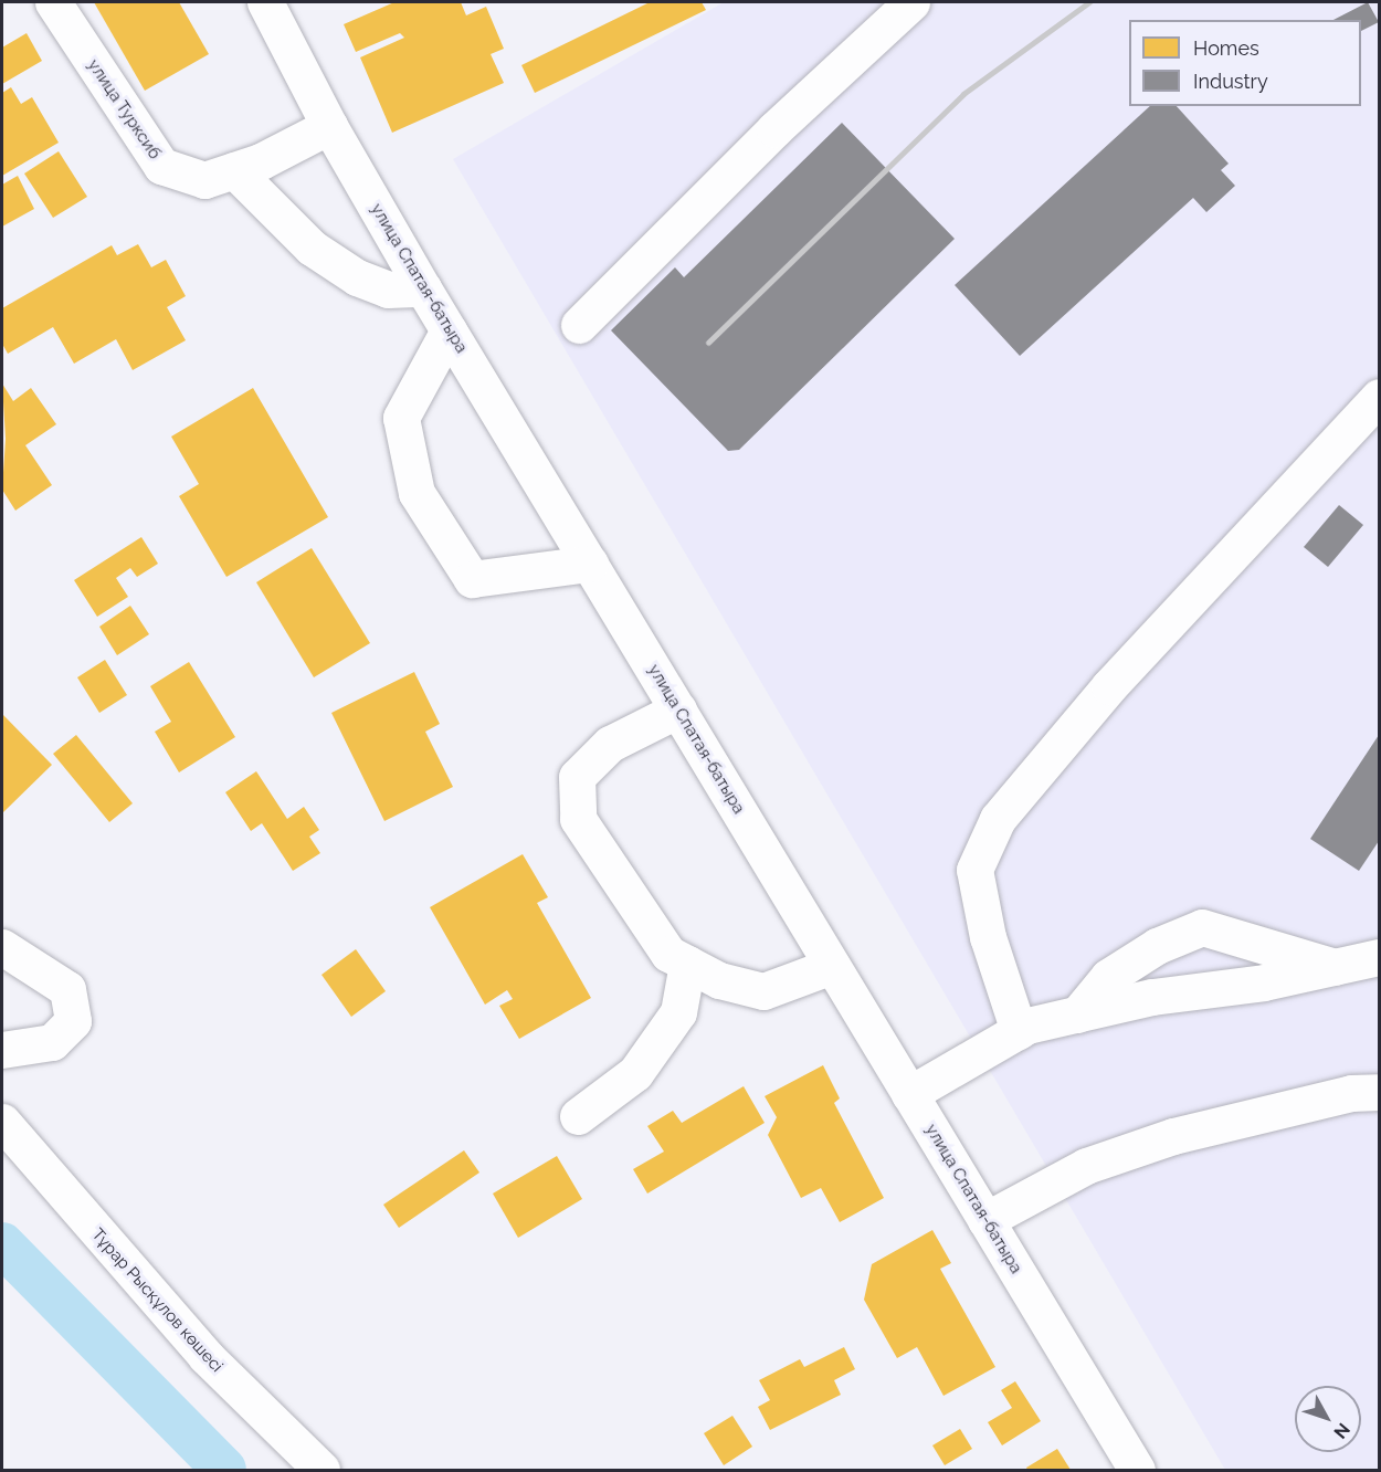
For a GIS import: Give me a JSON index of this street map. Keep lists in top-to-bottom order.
{
  "streets": {
    "street": ["улица Турксиб", "улица Спатая-батыра", "Тұрар Рысқұлов көшесі"]
  },
  "crossings": [
    ["улица Турксиб", "улица Спатая-батыра"]
  ],
  "legend": ["Homes", "Industry"],
  "north": "bottom right"
}
